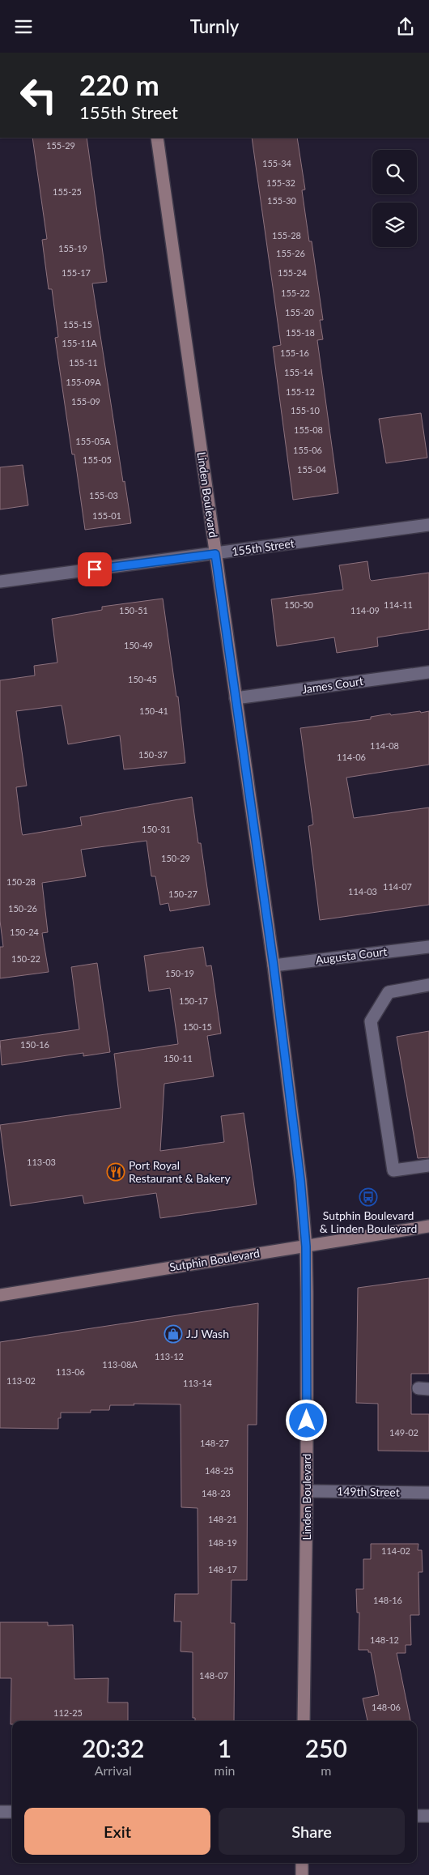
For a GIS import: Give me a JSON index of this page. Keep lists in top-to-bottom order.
{
  "streets": {
    "main road": ["Linden Boulevard", "Sutphin Boulevard"],
    "street": [
      "155th Street",
      "James Court",
      "Augusta Court",
      "149th Street"
    ]
  },
  "crossings": [
    ["Linden Boulevard", "155th Street"],
    ["Linden Boulevard", "James Court"],
    ["Linden Boulevard", "Augusta Court"],
    ["Linden Boulevard", "Sutphin Boulevard"],
    ["Linden Boulevard", "149th Street"]
  ],
  "places": {
    "restaurant": ["Port Royal Restaurant & Bakery"],
    "bus stop": ["Sutphin Boulevard & Linden Boulevard"],
    "shop": ["J.J Wash"]
  },
  "house_numbers": [
    "155-29",
    "155-34",
    "155-32",
    "155-25",
    "155-30",
    "155-28",
    "155-19",
    "155-26",
    "155-17",
    "155-24",
    "155-22",
    "155-20",
    "155-15",
    "155-18",
    "155-11A",
    "155-16",
    "155-11",
    "155-14",
    "155-09A",
    "155-12",
    "155-09",
    "155-10",
    "155-08",
    "155-05A",
    "155-06",
    "155-05",
    "155-04",
    "155-03",
    "155-01",
    "150-50",
    "114-11",
    "150-51",
    "114-09",
    "150-49",
    "150-45",
    "150-41",
    "114-08",
    "150-37",
    "114-06",
    "150-31",
    "150-29",
    "150-28",
    "114-07",
    "114-03",
    "150-27",
    "150-26",
    "150-24",
    "150-22",
    "150-19",
    "150-17",
    "150-15",
    "150-16",
    "150-11",
    "113-03",
    "113-12",
    "113-08A",
    "113-06",
    "113-02",
    "113-14",
    "149-02",
    "148-27",
    "148-25",
    "148-23",
    "148-21",
    "148-19",
    "114-02",
    "148-17",
    "148-16",
    "148-12",
    "148-07",
    "148-06",
    "112-25"
  ],
  "page": {
    "header": "Turnly",
    "turn": ["220 m", "155th Street"],
    "eta": [
      "20:32",
      "Arrival",
      "1",
      "min",
      "250",
      "m"
    ],
    "buttons": ["Exit", "Share"]
  }
}
